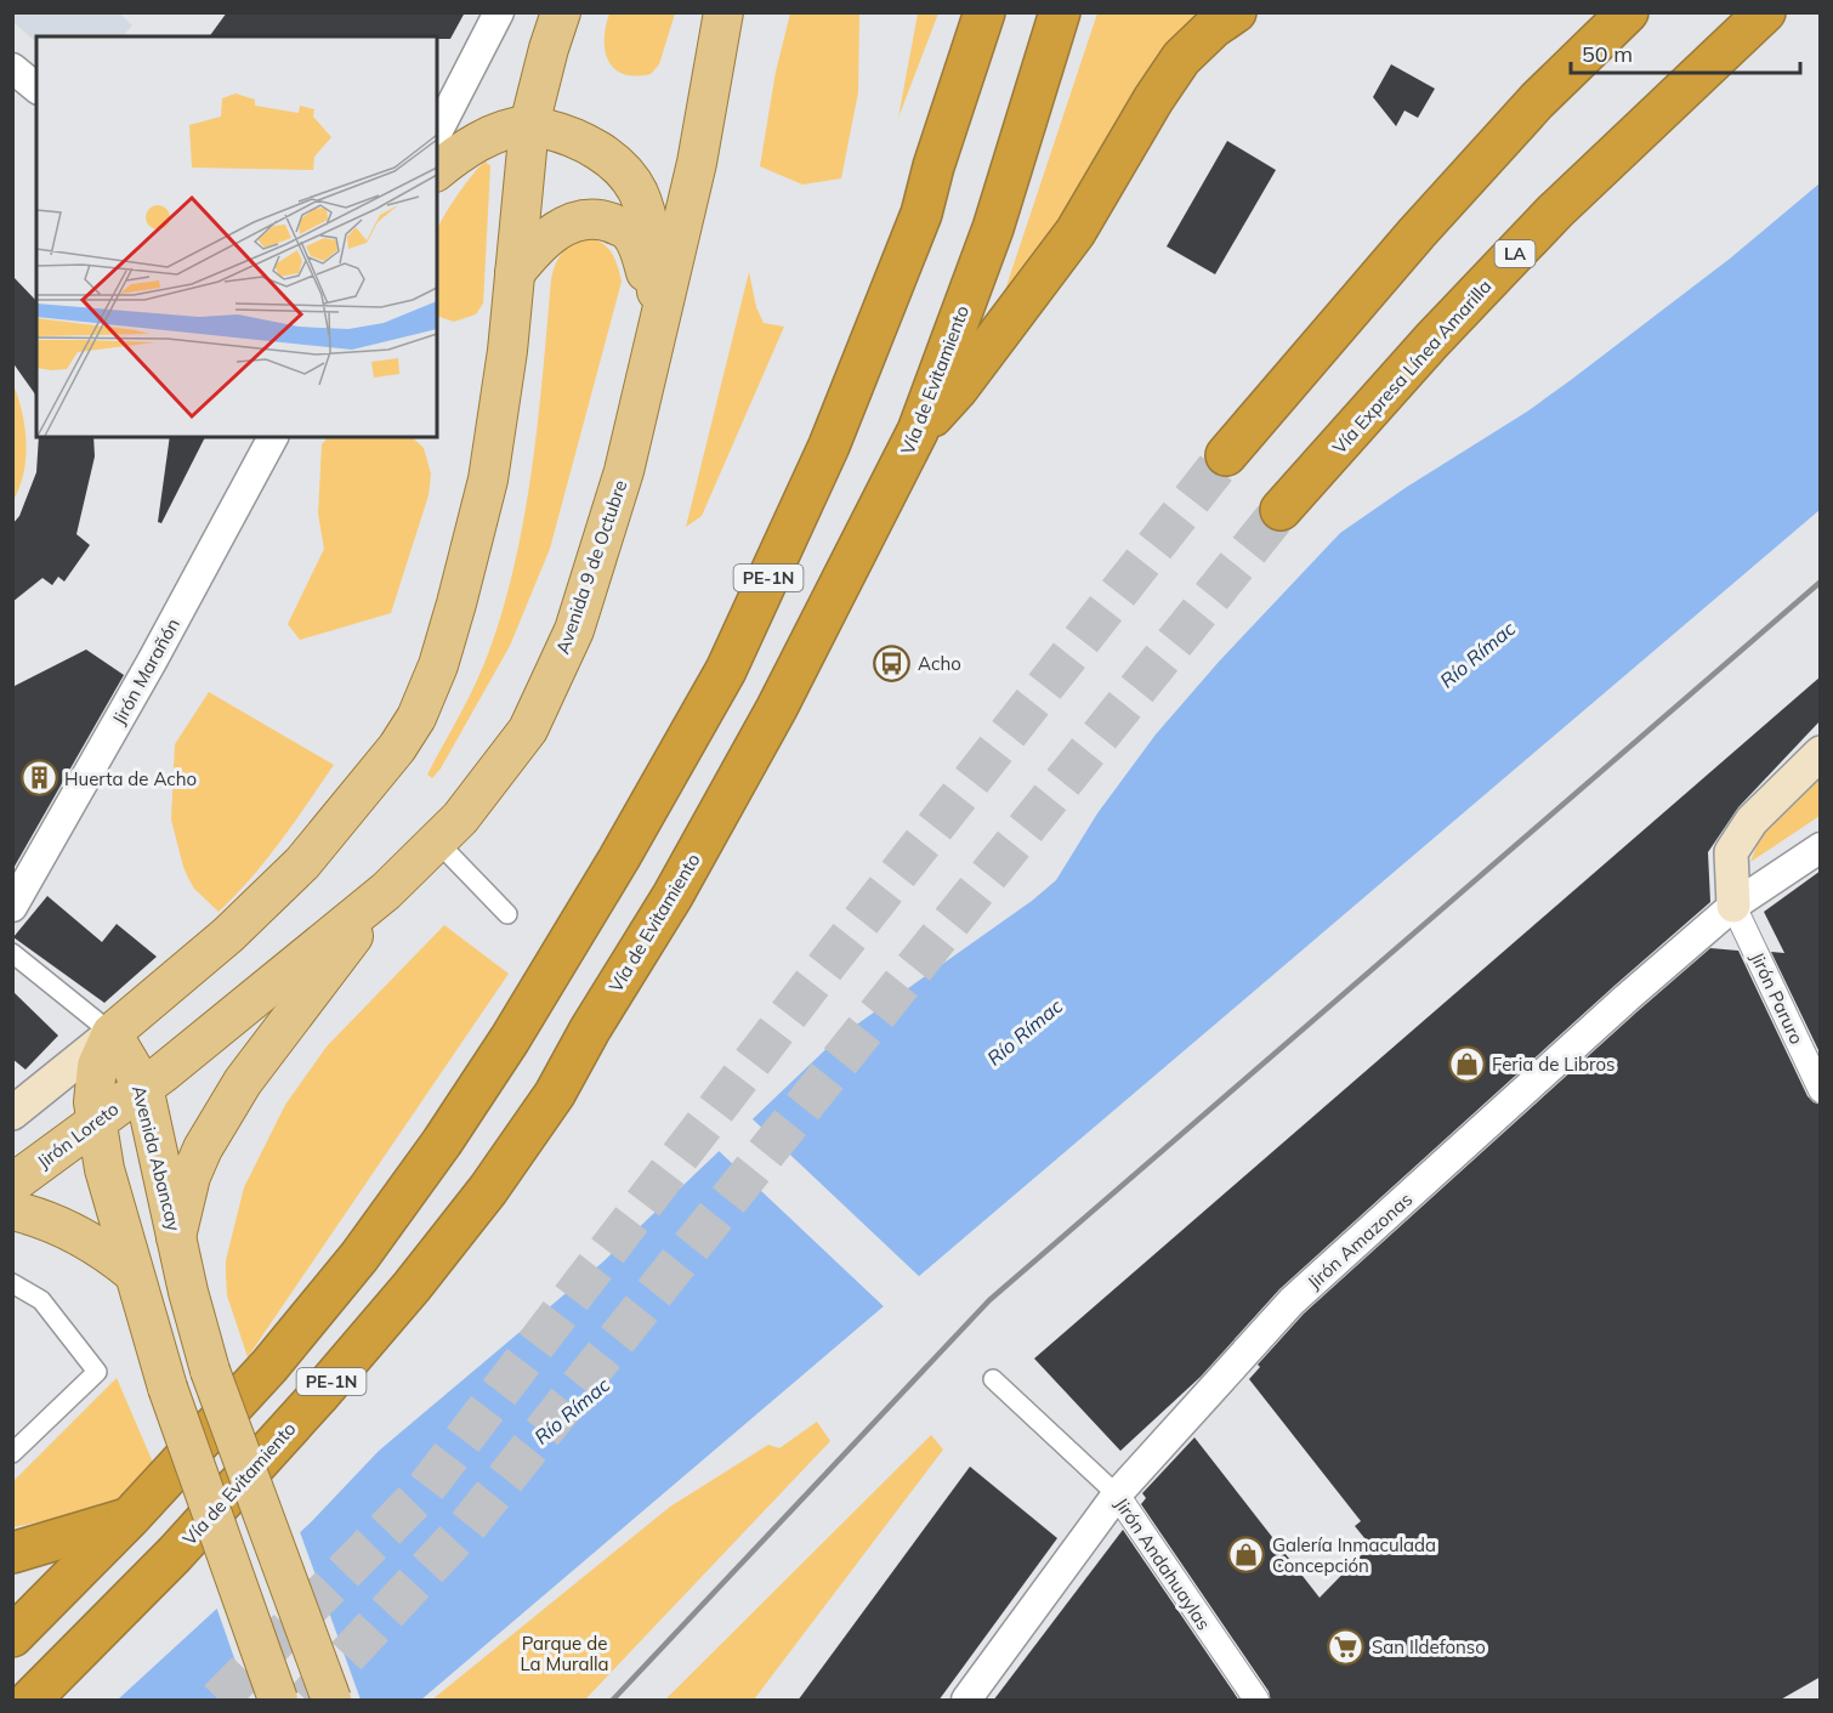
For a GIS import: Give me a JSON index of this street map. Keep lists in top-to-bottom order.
{
  "streets": {
    "highway": [
      "LA",
      "Vía Expresa Línea Amarilla",
      "Vía de Evitamiento",
      "PE-1N"
    ],
    "main road": ["Avenida 9 de Octubre", "Jirón Loreto", "Avenida Abancay"],
    "street": [
      "Jirón Marañón",
      "Jirón Paruro",
      "Jirón Amazonas",
      "Jirón Andahuaylas"
    ]
  },
  "crossings": [
    ["Avenida 9 de Octubre", "Jirón Loreto"],
    ["Avenida 9 de Octubre", "Avenida Abancay"],
    ["Jirón Paruro", "Jirón Amazonas"],
    ["Jirón Loreto", "Avenida Abancay"],
    ["Jirón Amazonas", "Jirón Andahuaylas"]
  ],
  "water": ["Río Rímac"],
  "parks": ["Parque de La Muralla"],
  "places": {
    "bus stop": ["Acho"],
    "building": ["Huerta de Acho"],
    "shop": ["Feria de Libros", "Galería Inmaculada Concepción"],
    "supermarket": ["San Ildefonso"]
  },
  "scale_bar": "50 m"
}
